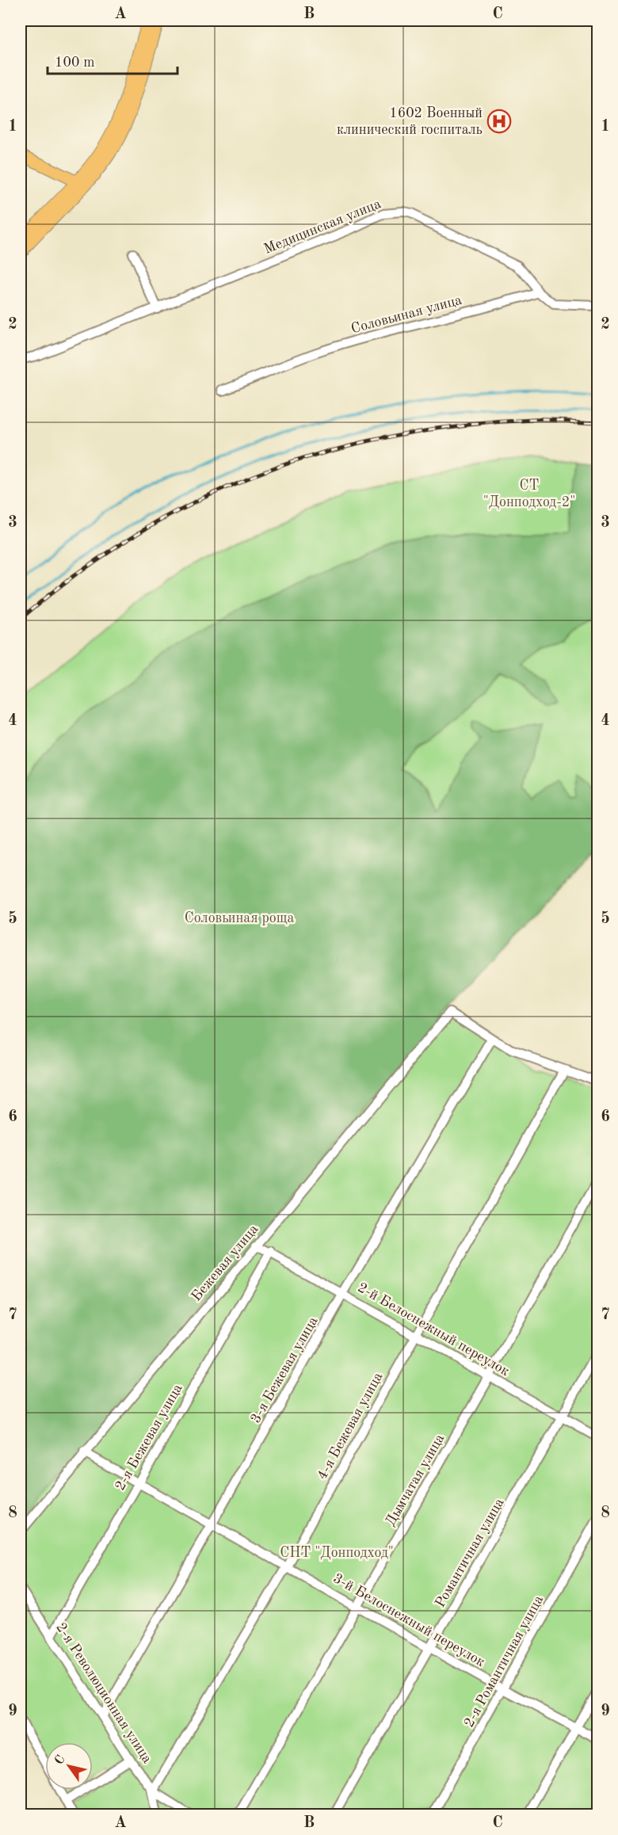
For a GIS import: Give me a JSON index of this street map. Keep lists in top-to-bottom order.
{
  "streets": {
    "street": [
      "Медицинская улица",
      "Соловьиная улица",
      "Бежевая улица",
      "2-й Белоснежный переулок",
      "3-я Бежевая улица",
      "4-я Бежевая улица",
      "2-я Бежевая улица",
      "Дымчатая улица",
      "Романтичная улица",
      "3-й Белоснежный переулок",
      "2-я Романтичная улица",
      "2-я Революционная улица"
    ]
  },
  "crossings": [
    ["Медицинская улица", "Соловьиная улица"],
    ["Бежевая улица", "2-й Белоснежный переулок"],
    ["Бежевая улица", "3-я Бежевая улица"],
    ["Бежевая улица", "3-й Белоснежный переулок"],
    ["2-й Белоснежный переулок", "3-я Бежевая улица"],
    ["2-й Белоснежный переулок", "4-я Бежевая улица"],
    ["2-й Белоснежный переулок", "2-я Бежевая улица"],
    ["2-й Белоснежный переулок", "Дымчатая улица"],
    ["2-й Белоснежный переулок", "Романтичная улица"],
    ["3-я Бежевая улица", "3-й Белоснежный переулок"],
    ["3-я Бежевая улица", "2-я Революционная улица"],
    ["4-я Бежевая улица", "3-й Белоснежный переулок"],
    ["4-я Бежевая улица", "2-я Революционная улица"],
    ["2-я Бежевая улица", "3-й Белоснежный переулок"],
    ["2-я Бежевая улица", "2-я Революционная улица"],
    ["Дымчатая улица", "3-й Белоснежный переулок"],
    ["Романтичная улица", "3-й Белоснежный переулок"],
    ["3-й Белоснежный переулок", "2-я Романтичная улица"]
  ],
  "parks": ["СТ \"Донподход-2\"", "Соловьиная роща", "СНТ \"Донподход\""],
  "places": {
    "hospital": ["1602 Военный клинический госпиталь"]
  },
  "scale_bar": "100 m",
  "north": "top left",
  "grid": {
    "columns": ["A", "B", "C"],
    "rows": [
      "1",
      "2",
      "3",
      "4",
      "5",
      "6",
      "7",
      "8",
      "9"
    ]
  }
}
